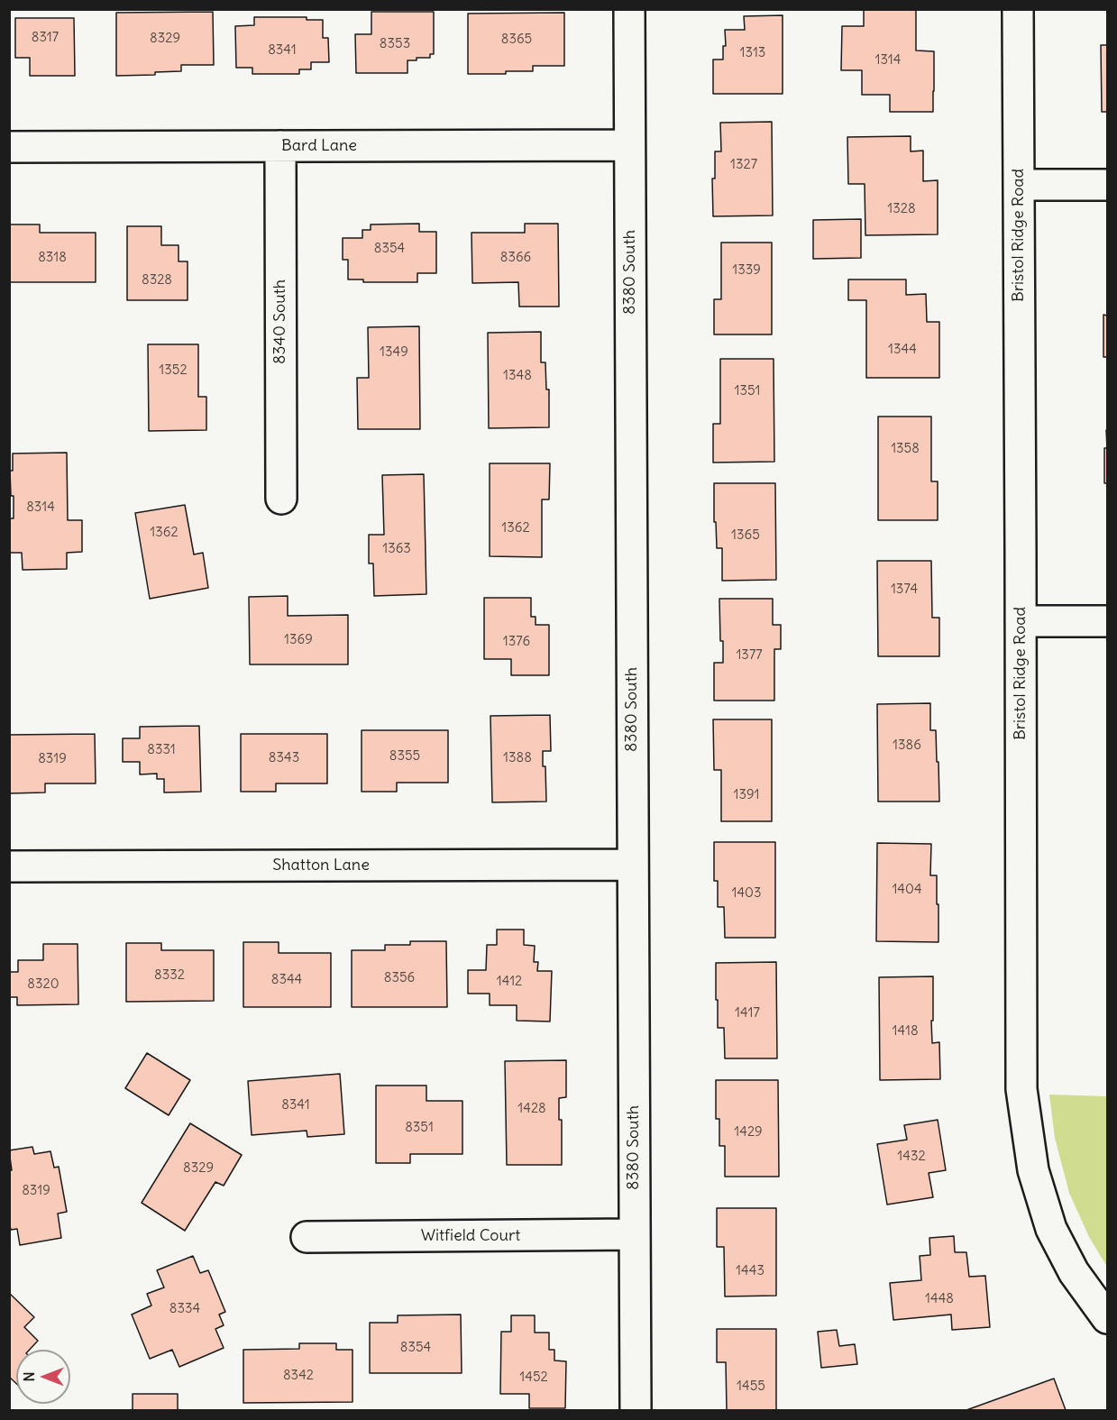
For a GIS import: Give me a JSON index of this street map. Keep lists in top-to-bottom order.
{
  "streets": {
    "street": [
      "Bard Lane",
      "Bristol Ridge Road",
      "8380 South",
      "8340 South",
      "Shatton Lane",
      "Witfield Court"
    ]
  },
  "crossings": [
    ["Bard Lane", "8380 South"],
    ["Bard Lane", "8340 South"],
    ["8380 South", "Shatton Lane"],
    ["8380 South", "Witfield Court"]
  ],
  "house_numbers": [
    "8317",
    "8329",
    "8365",
    "8353",
    "8341",
    "1313",
    "1314",
    "1327",
    "1328",
    "8354",
    "8318",
    "8366",
    "1339",
    "8328",
    "1344",
    "1349",
    "1352",
    "1348",
    "1351",
    "1358",
    "8314",
    "1362",
    "1362",
    "1365",
    "1363",
    "1374",
    "1369",
    "1376",
    "1377",
    "1386",
    "8331",
    "8355",
    "8343",
    "1388",
    "8319",
    "1391",
    "1404",
    "1403",
    "8332",
    "8356",
    "8344",
    "1412",
    "8320",
    "1417",
    "1418",
    "8341",
    "1428",
    "8351",
    "1429",
    "1432",
    "8329",
    "8319",
    "1443",
    "1448",
    "8334",
    "8354",
    "8342",
    "1452",
    "1455"
  ],
  "north": "left"
}
